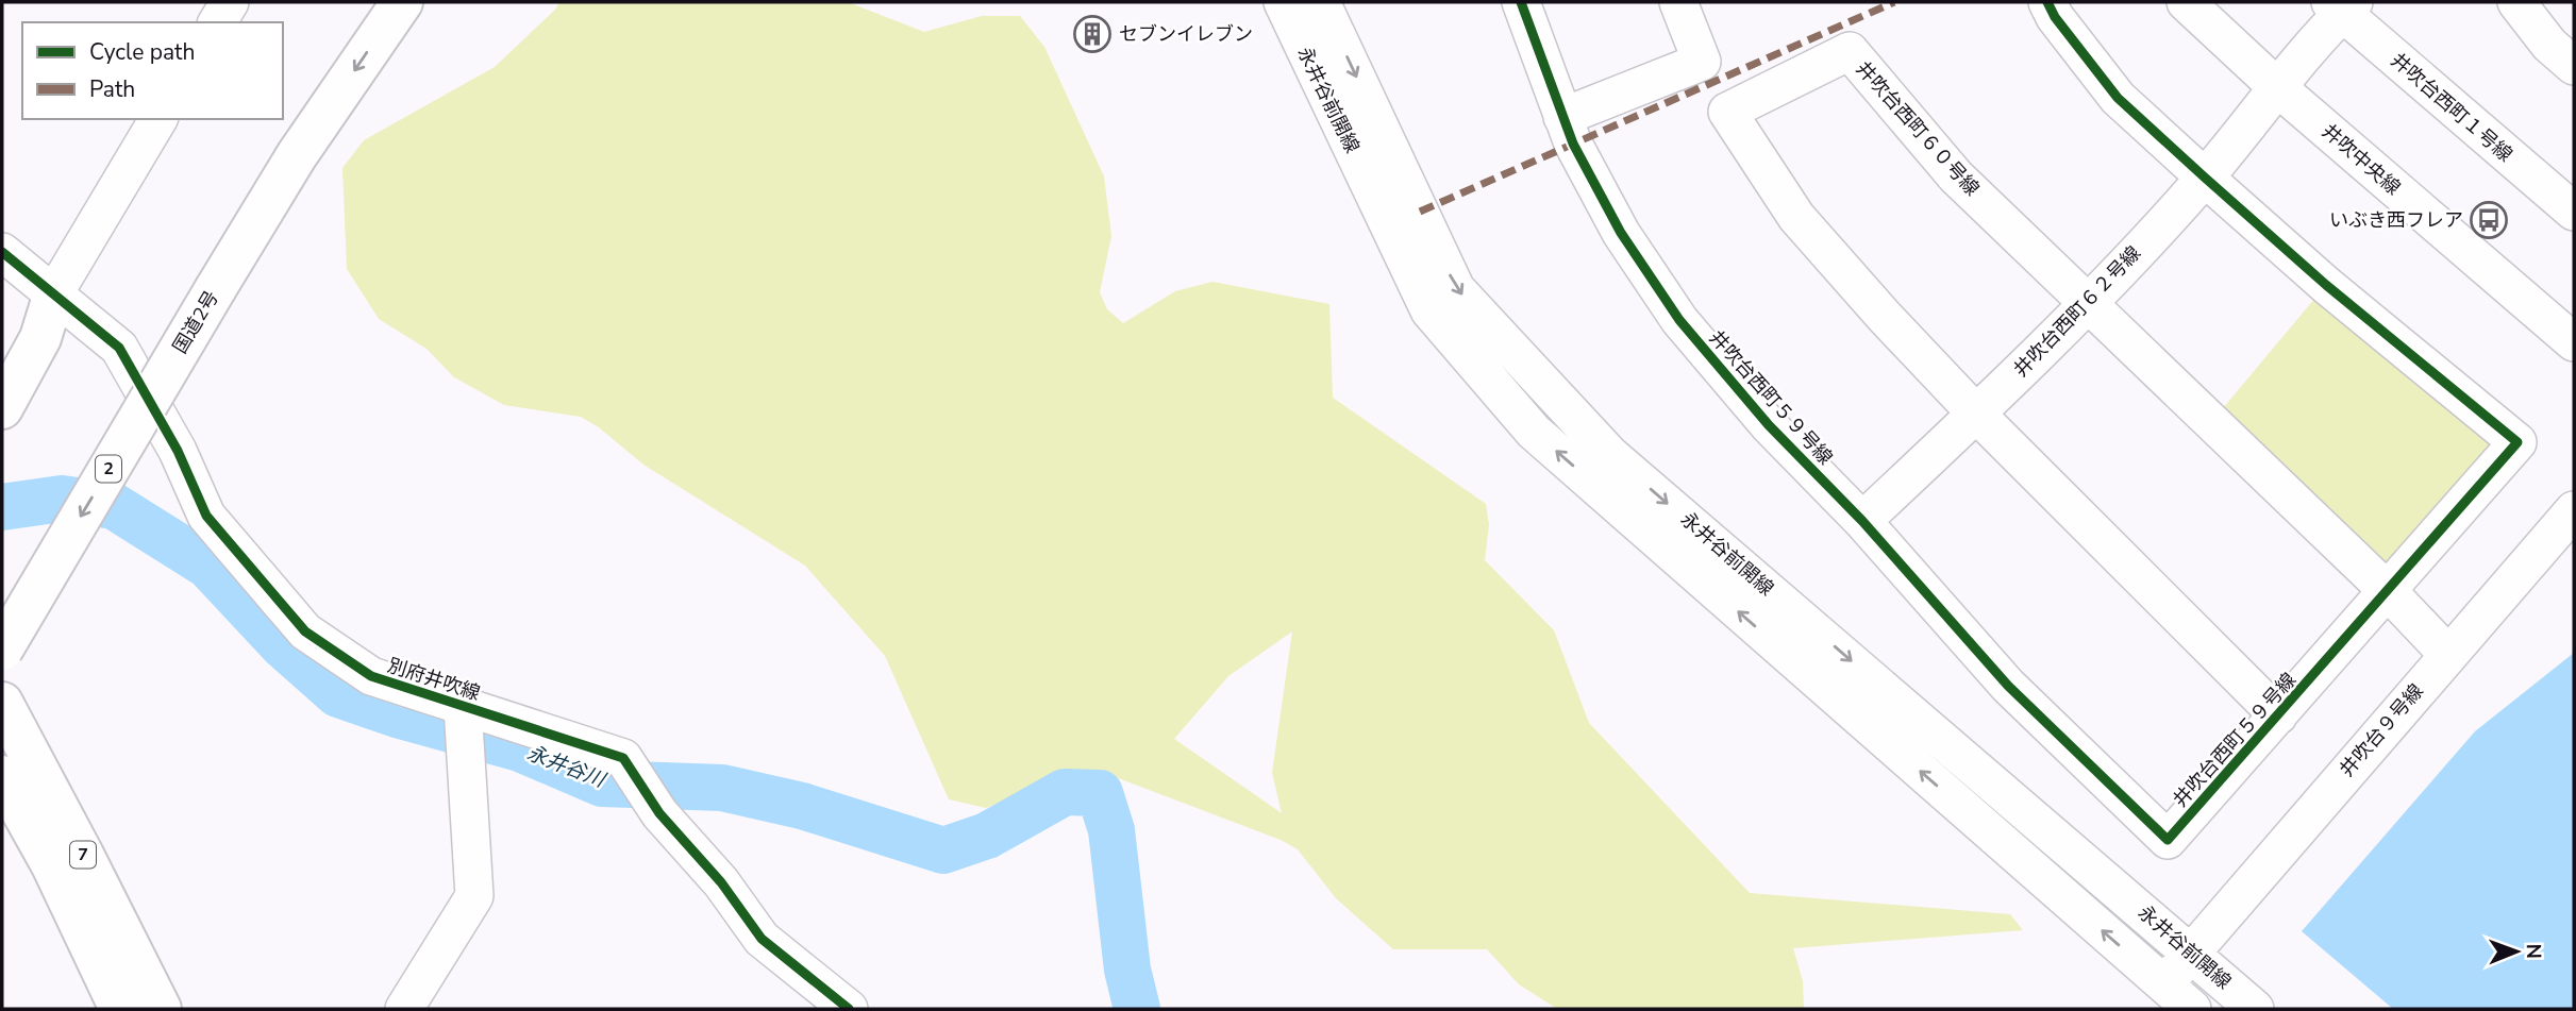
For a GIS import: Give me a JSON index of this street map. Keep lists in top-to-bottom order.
{
  "streets": {
    "highway": ["国道2号", "2", "7"],
    "street": [
      "永井谷前開線",
      "井吹台西町１号線",
      "井吹台西町６０号線",
      "井吹中央線",
      "井吹台西町６２号線",
      "井吹台西町５９号線",
      "別府井吹線",
      "井吹台９号線"
    ]
  },
  "crossings": [
    ["永井谷前開線", "井吹台９号線"],
    ["井吹台西町１号線", "井吹台西町６２号線"],
    ["井吹台西町６０号線", "井吹台西町６２号線"],
    ["井吹台西町６０号線", "井吹台西町５９号線"],
    ["井吹台西町６０号線", "井吹台９号線"],
    ["井吹中央線", "井吹台西町６２号線"],
    ["井吹台西町６２号線", "井吹台西町５９号線"]
  ],
  "one_way": ["国道2号"],
  "water": ["永井谷川"],
  "places": {
    "building": ["セブンイレブン"],
    "bus stop": ["いぶき西フレア"]
  },
  "legend": ["Cycle path", "Path"],
  "north": "right"
}
